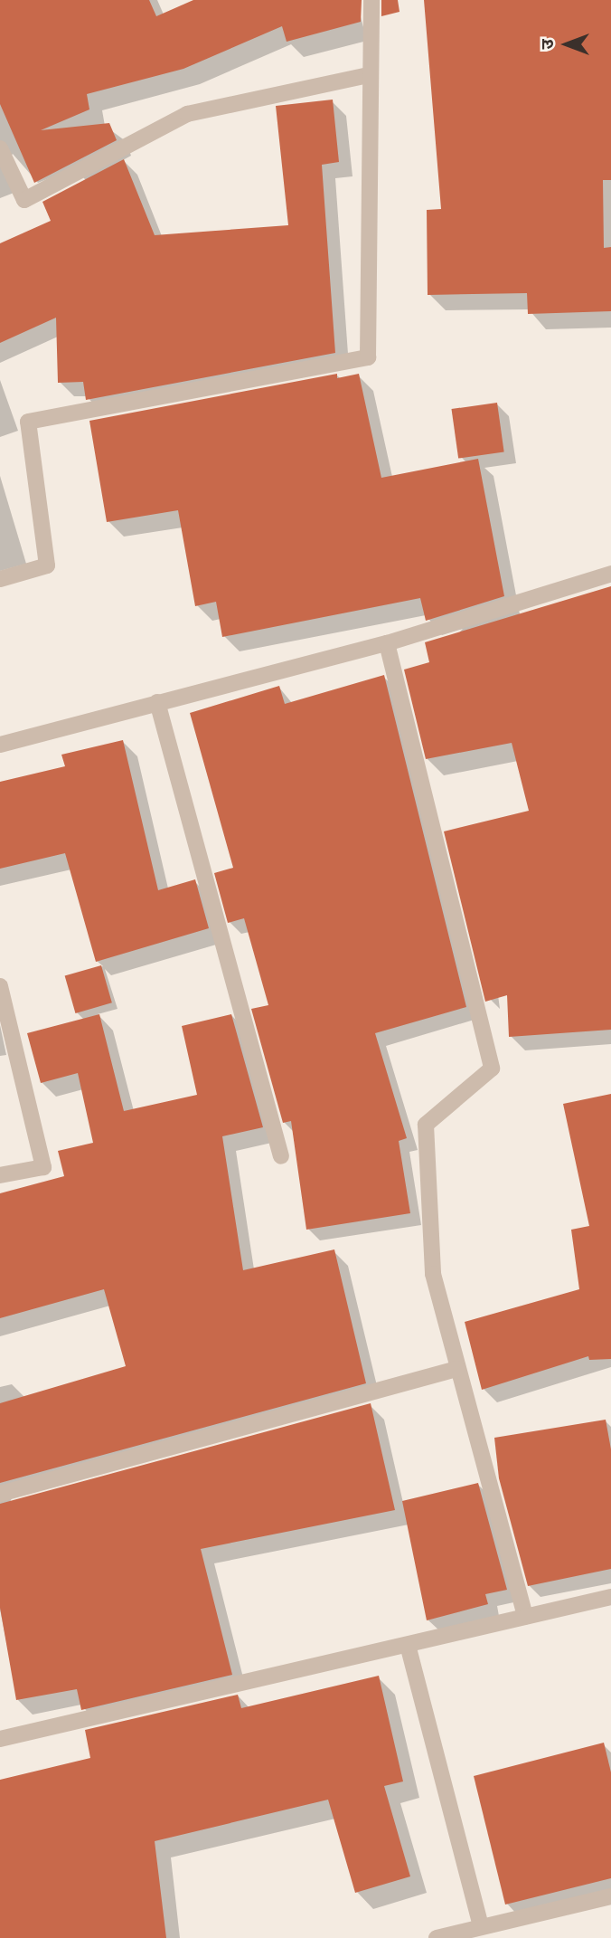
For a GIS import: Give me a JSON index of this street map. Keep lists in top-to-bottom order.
{
  "north": "left"
}
